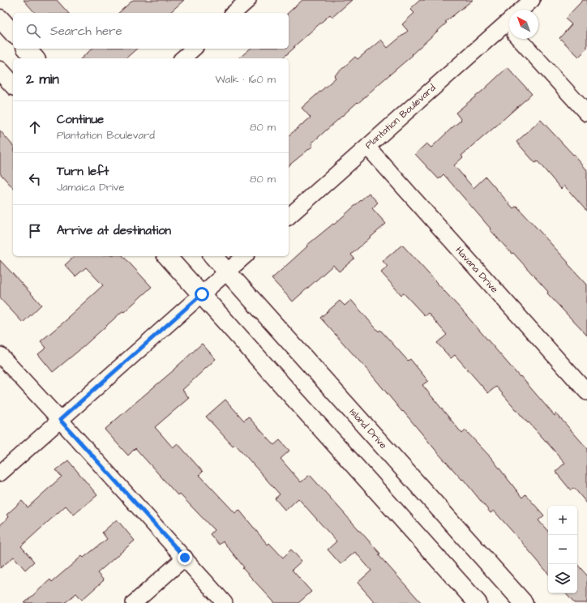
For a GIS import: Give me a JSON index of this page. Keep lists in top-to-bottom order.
{
  "streets": {
    "street": ["Plantation Boulevard", "Havana Drive", "Island Drive"]
  },
  "crossings": [
    ["Plantation Boulevard", "Havana Drive"]
  ],
  "north": "top left",
  "page": {
    "search": "Search here",
    "heading": ["2 min", "Walk · 160 m"],
    "list": [
      ["Continue", "Plantation Boulevard", "80 m"],
      ["Turn left", "Jamaica Drive", "80 m"],
      "Arrive at destination"
    ],
    "map_buttons": ["+", "−"]
  }
}
